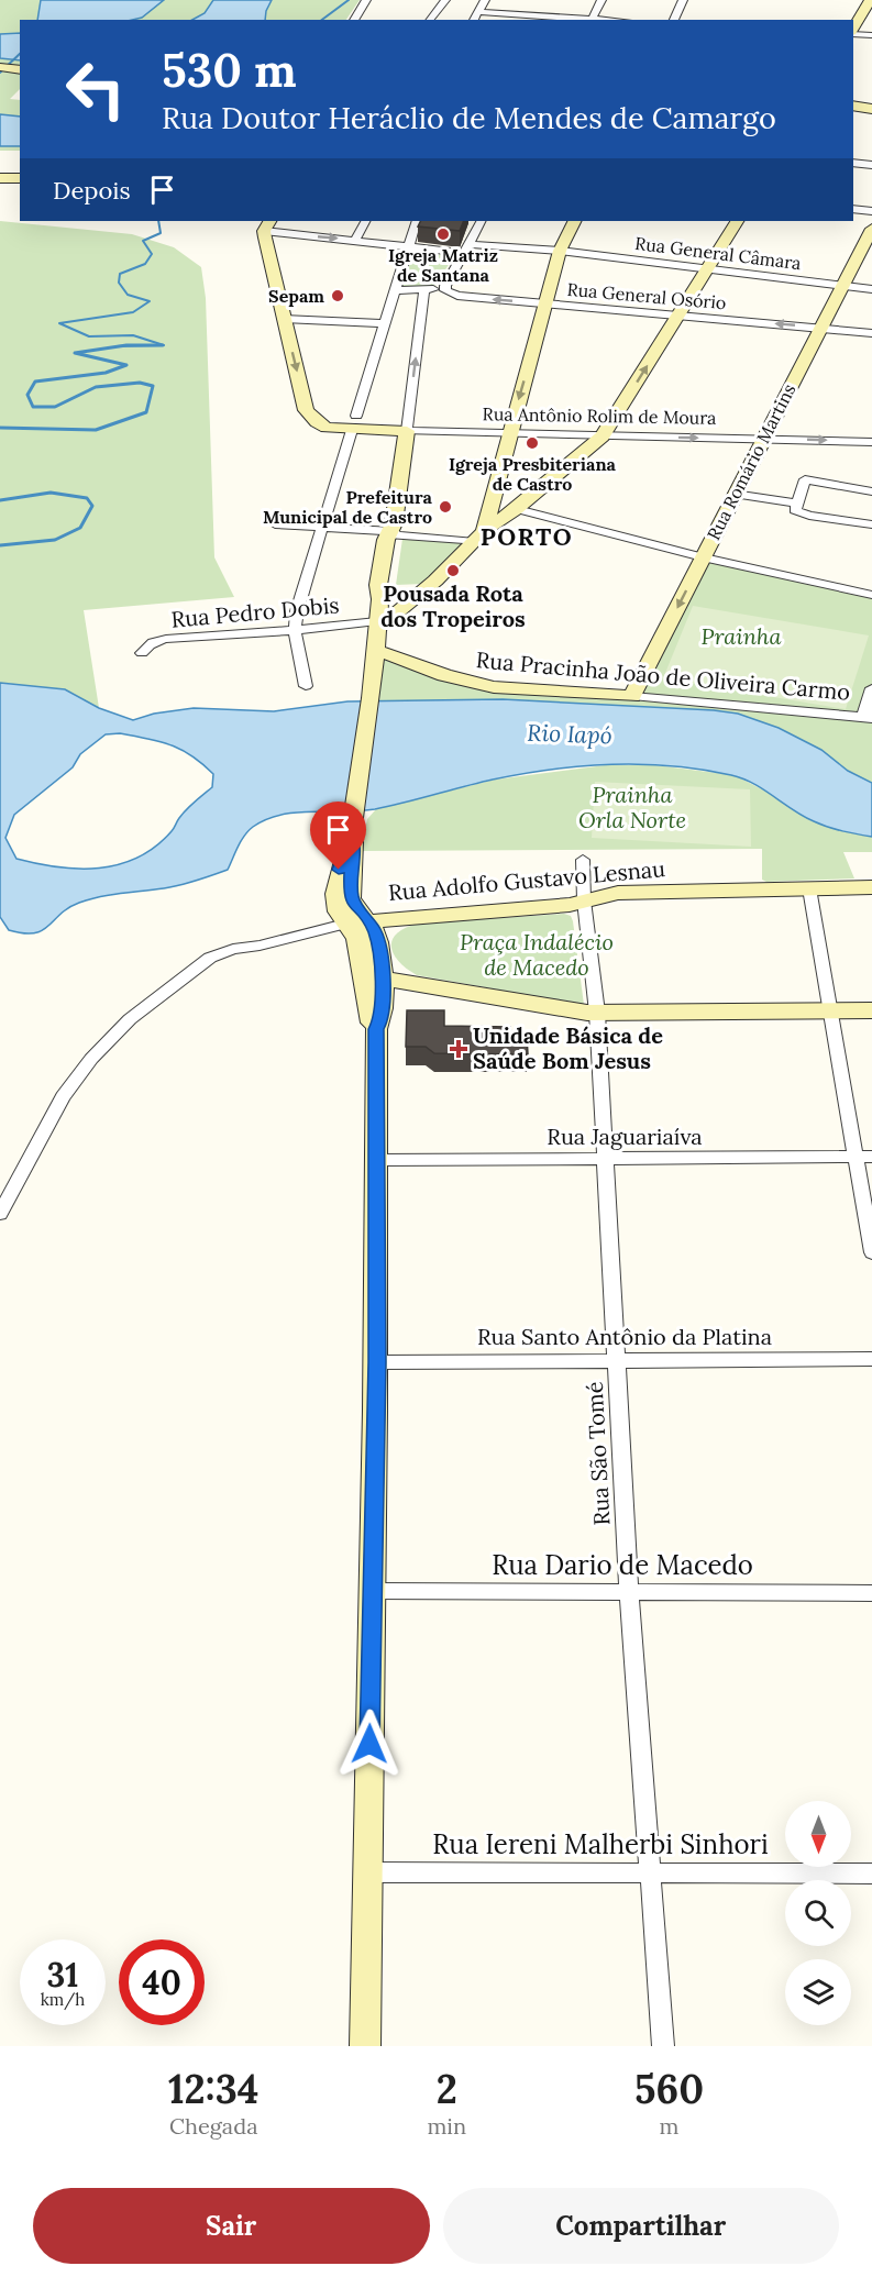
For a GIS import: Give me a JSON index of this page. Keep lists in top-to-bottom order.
{
  "streets": {
    "street": [
      "Rua General Câmara",
      "Rua General Osório",
      "Rua Antônio Rolim de Moura",
      "Rua Romário Martins",
      "Rua Pedro Dobis",
      "Rua Pracinha João de Oliveira Carmo",
      "Rua Adolfo Gustavo Lesnau",
      "Rua Jaguariaíva",
      "Rua Santo Antônio da Platina",
      "Rua São Tomé",
      "Rua Dario de Macedo",
      "Rua Iereni Malherbi Sinhori"
    ]
  },
  "crossings": [
    ["Rua General Câmara", "Rua Romário Martins"],
    ["Rua General Osório", "Rua Romário Martins"],
    ["Rua Antônio Rolim de Moura", "Rua Romário Martins"],
    ["Rua Romário Martins", "Rua Pracinha João de Oliveira Carmo"],
    ["Rua Adolfo Gustavo Lesnau", "Rua São Tomé"],
    ["Rua Jaguariaíva", "Rua São Tomé"],
    ["Rua Santo Antônio da Platina", "Rua São Tomé"],
    ["Rua São Tomé", "Rua Dario de Macedo"],
    ["Rua São Tomé", "Rua Iereni Malherbi Sinhori"]
  ],
  "districts": ["PORTO"],
  "water": ["Rio Iapó"],
  "parks": ["Prainha", "Prainha Orla Norte", "Praça Indalécio de Macedo"],
  "places": {
    "other": [
      "Igreja Matriz de Santana",
      "Sepam",
      "Igreja Presbiteriana de Castro",
      "Prefeitura Municipal de Castro",
      "Pousada Rota dos Tropeiros"
    ],
    "health": ["Unidade Básica de Saúde Bom Jesus"]
  },
  "north": "bottom",
  "page": {
    "turn": ["530 m", "Rua Doutor Heráclio de Mendes de Camargo"],
    "then": "Depois",
    "speed": "31 km/h",
    "limit": "40",
    "eta": [
      "12:34",
      "Chegada",
      "2",
      "min",
      "560",
      "m"
    ],
    "buttons": ["Sair", "Compartilhar"]
  }
}
